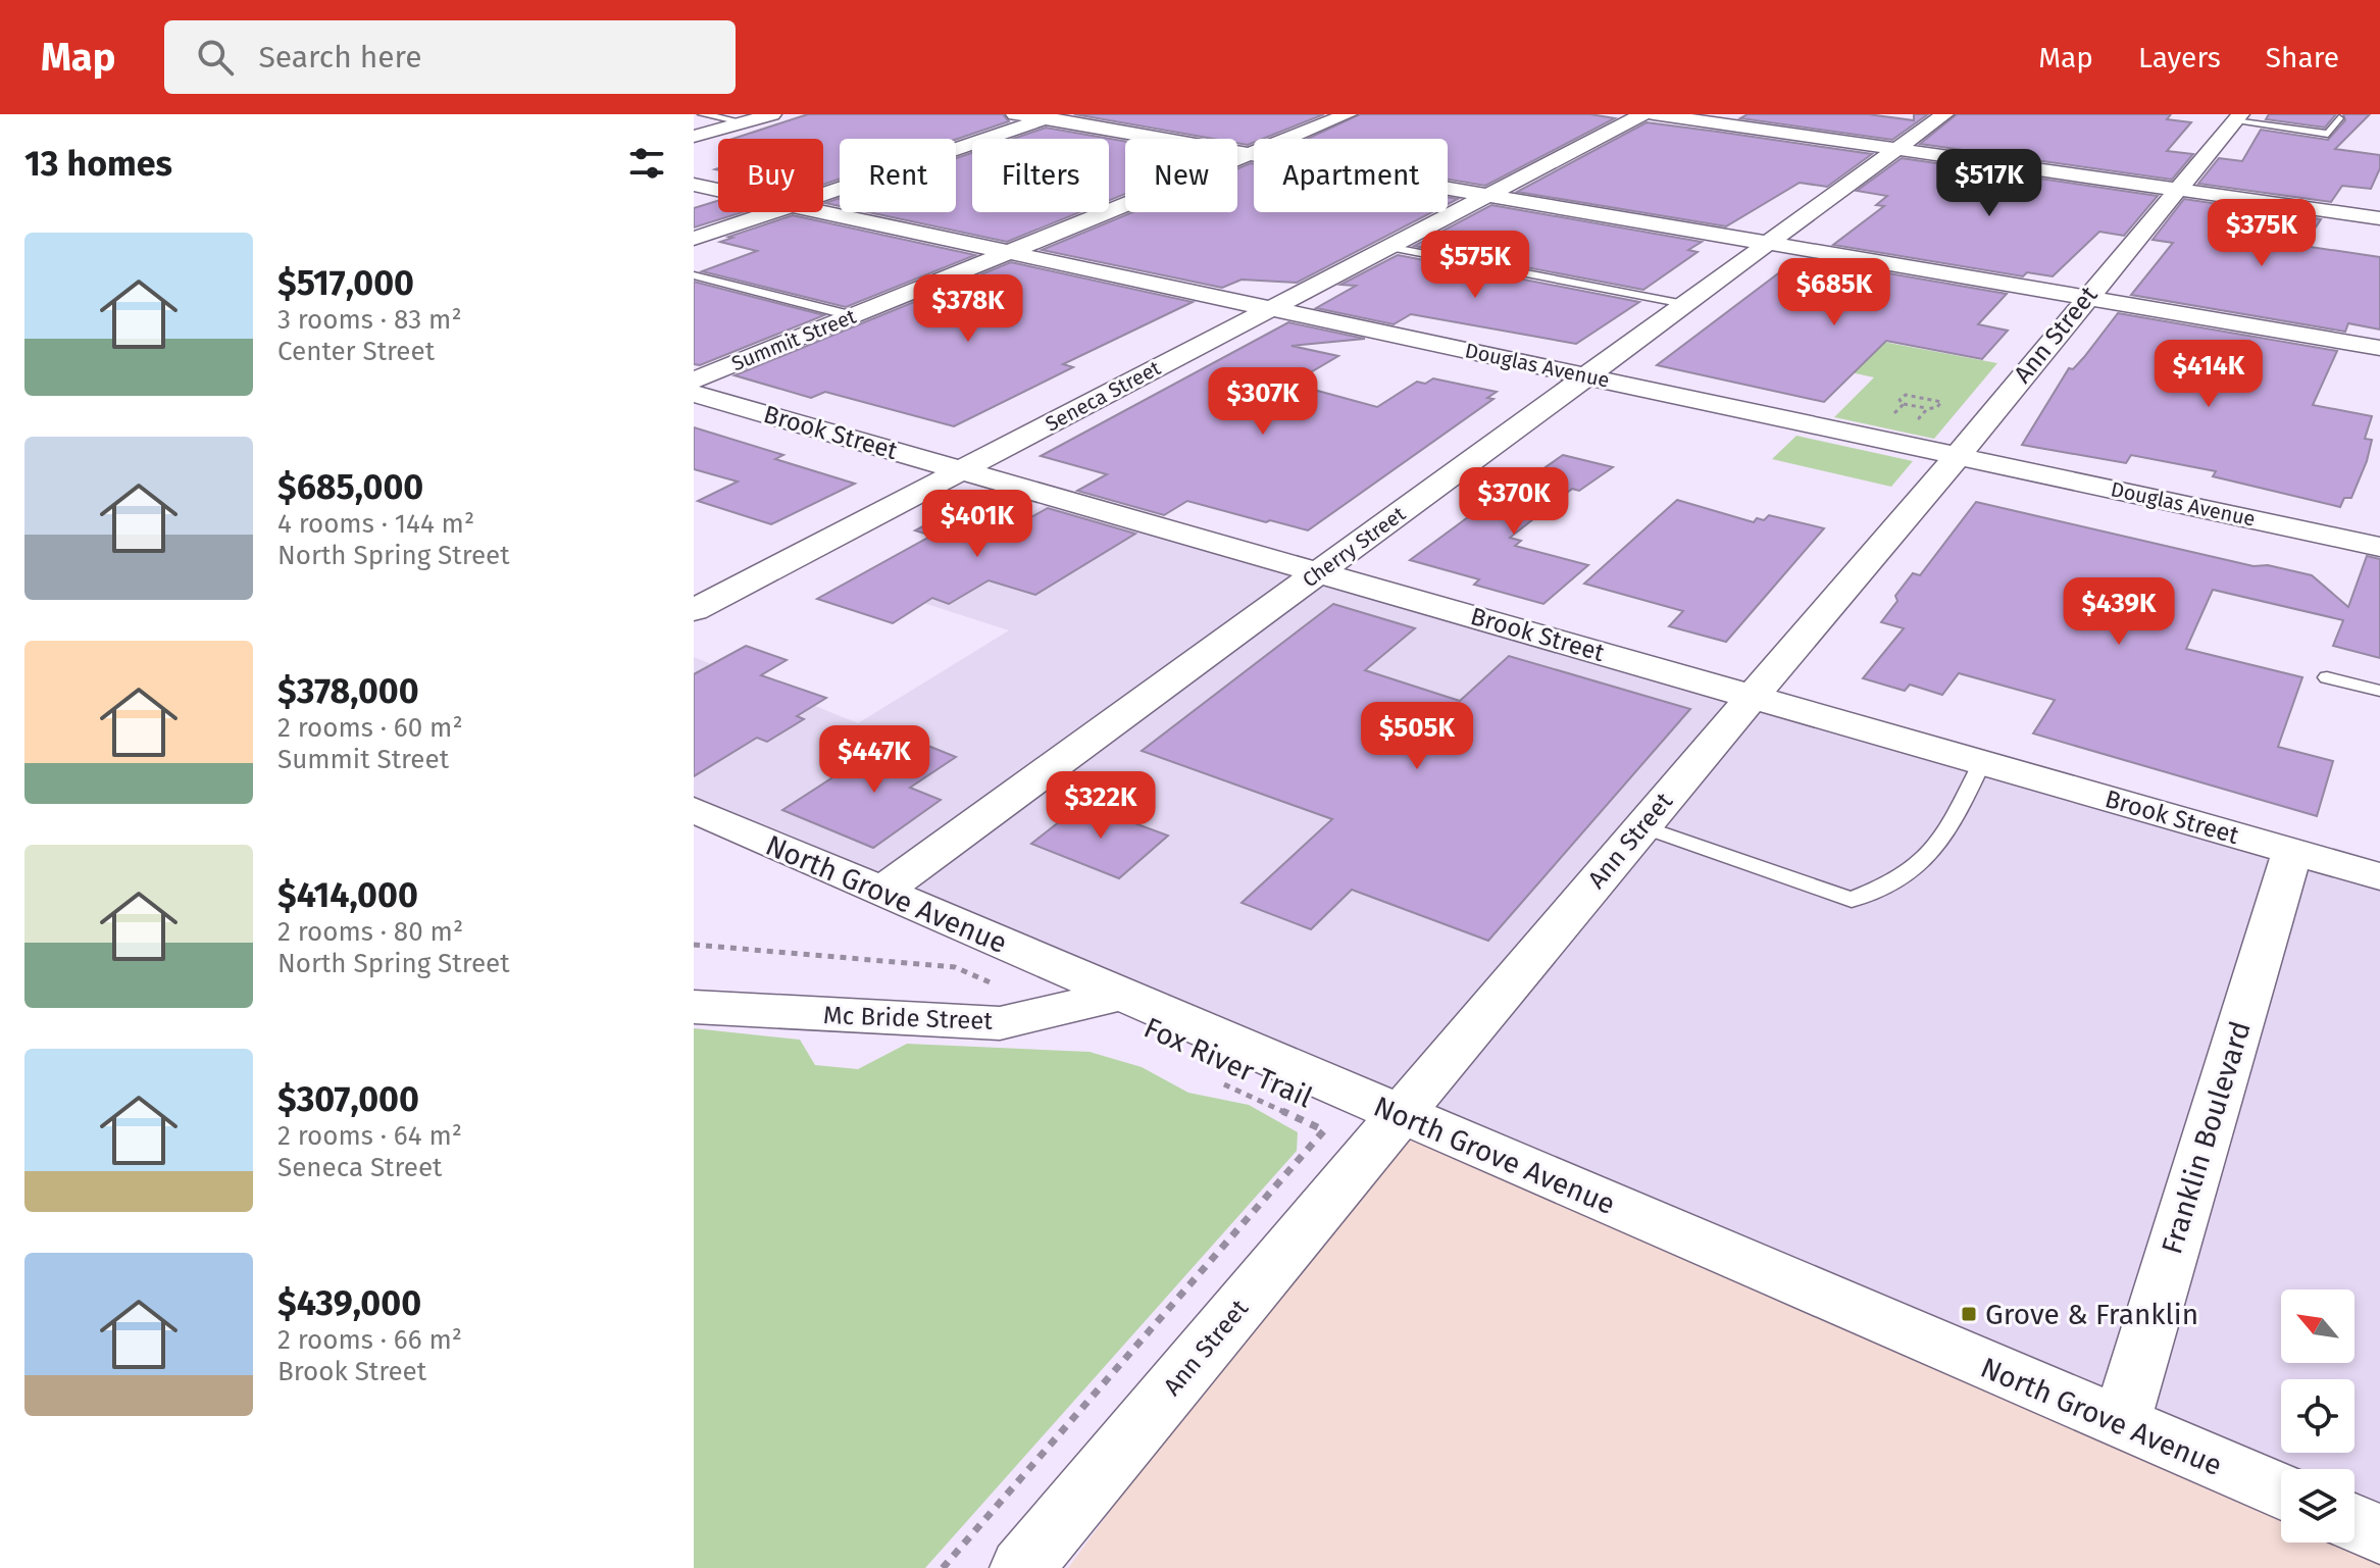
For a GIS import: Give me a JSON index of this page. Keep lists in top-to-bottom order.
{
  "streets": {
    "street": [
      "Ann Street",
      "Summit Street",
      "Douglas Avenue",
      "Seneca Street",
      "Brook Street",
      "Cherry Street",
      "North Grove Avenue",
      "Mc Bride Street",
      "Franklin Boulevard"
    ],
    "path": ["Fox River Trail"]
  },
  "crossings": [
    ["Ann Street", "Douglas Avenue"],
    ["Ann Street", "Brook Street"],
    ["Ann Street", "North Grove Avenue"],
    ["Summit Street", "Douglas Avenue"],
    ["Douglas Avenue", "Seneca Street"],
    ["Douglas Avenue", "Cherry Street"],
    ["Seneca Street", "Brook Street"],
    ["Brook Street", "Cherry Street"],
    ["Brook Street", "Franklin Boulevard"],
    ["Cherry Street", "North Grove Avenue"],
    ["North Grove Avenue", "Mc Bride Street"],
    ["North Grove Avenue", "Franklin Boulevard"]
  ],
  "places": {
    "transit": ["Grove & Franklin"]
  },
  "north": "top left",
  "page": {
    "header": "Map",
    "search": "Search here",
    "nav": ["Map", "Layers", "Share"],
    "heading": "13 homes",
    "chip": [
      "Buy",
      "Rent",
      "Filters",
      "New",
      "Apartment"
    ],
    "price": [
      "$517K",
      "$375K",
      "$575K",
      "$685K",
      "$378K",
      "$414K",
      "$307K",
      "$370K",
      "$401K",
      "$439K",
      "$505K",
      "$447K",
      "$322K"
    ],
    "list": [
      {
        "name": "$517,000",
        "note": "3 rooms · 83 m² · Center Street"
      },
      {
        "name": "$685,000",
        "note": "4 rooms · 144 m² · North Spring Street"
      },
      {
        "name": "$378,000",
        "note": "2 rooms · 60 m² · Summit Street"
      },
      {
        "name": "$414,000",
        "note": "2 rooms · 80 m² · North Spring Street"
      },
      {
        "name": "$307,000",
        "note": "2 rooms · 64 m² · Seneca Street"
      },
      {
        "name": "$439,000",
        "note": "2 rooms · 66 m² · Brook Street"
      }
    ]
  }
}
